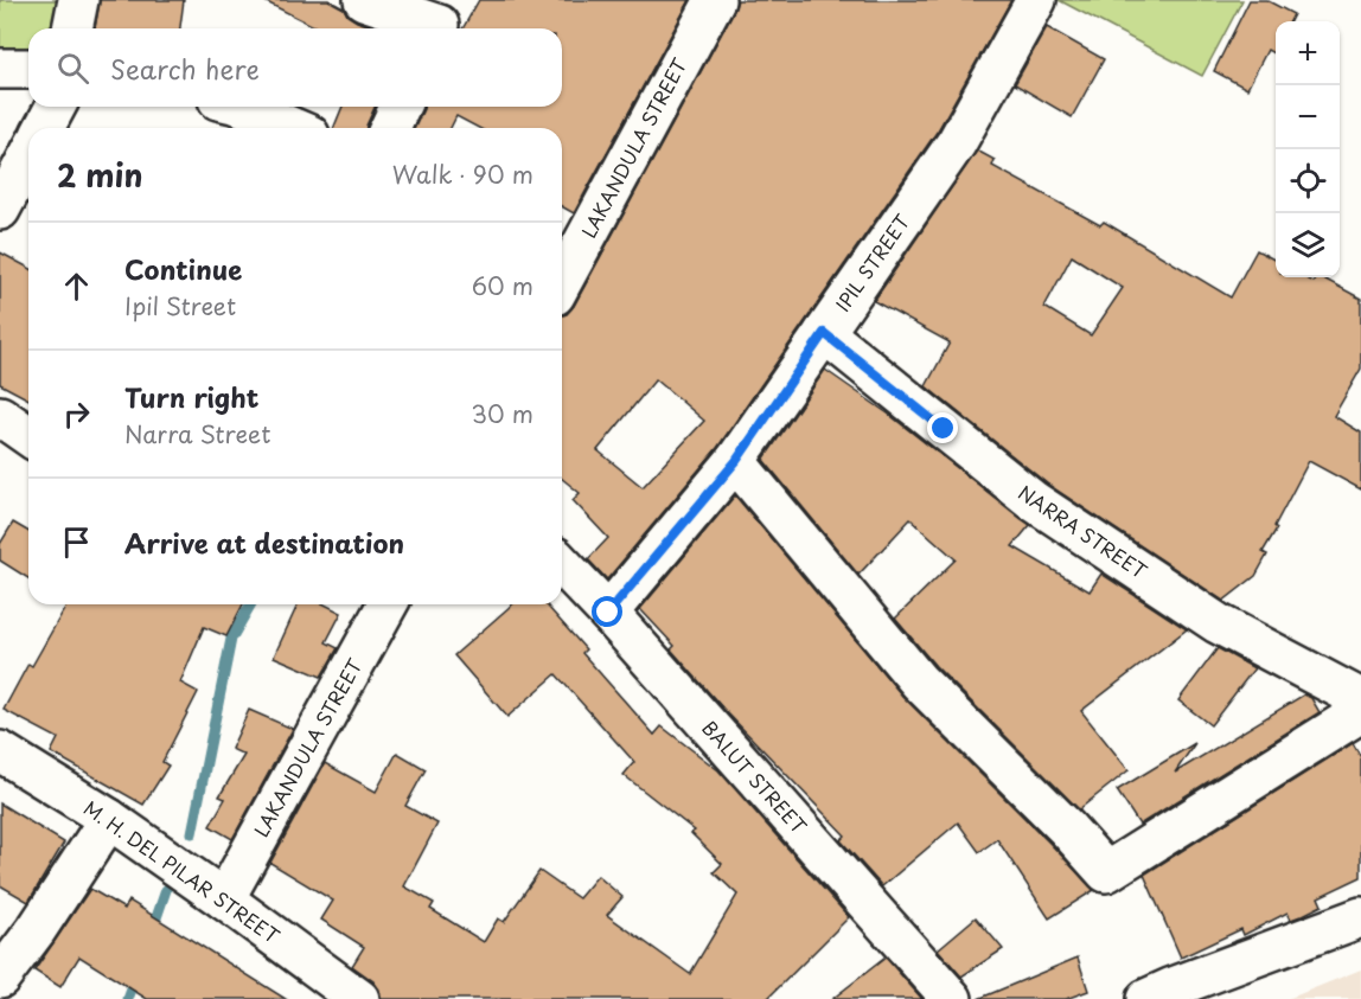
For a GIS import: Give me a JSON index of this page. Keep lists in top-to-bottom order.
{
  "streets": {
    "street": [
      "LAKANDULA STREET",
      "IPIL STREET",
      "NARRA STREET",
      "BALUT STREET",
      "M. H. DEL PILAR STREET"
    ]
  },
  "crossings": [
    ["LAKANDULA STREET", "M. H. DEL PILAR STREET"],
    ["IPIL STREET", "NARRA STREET"],
    ["IPIL STREET", "BALUT STREET"]
  ],
  "page": {
    "map_buttons": ["+", "−"],
    "search": "Search here",
    "heading": ["2 min", "Walk · 90 m"],
    "list": [
      ["Continue", "Ipil Street", "60 m"],
      ["Turn right", "Narra Street", "30 m"],
      "Arrive at destination"
    ]
  }
}
